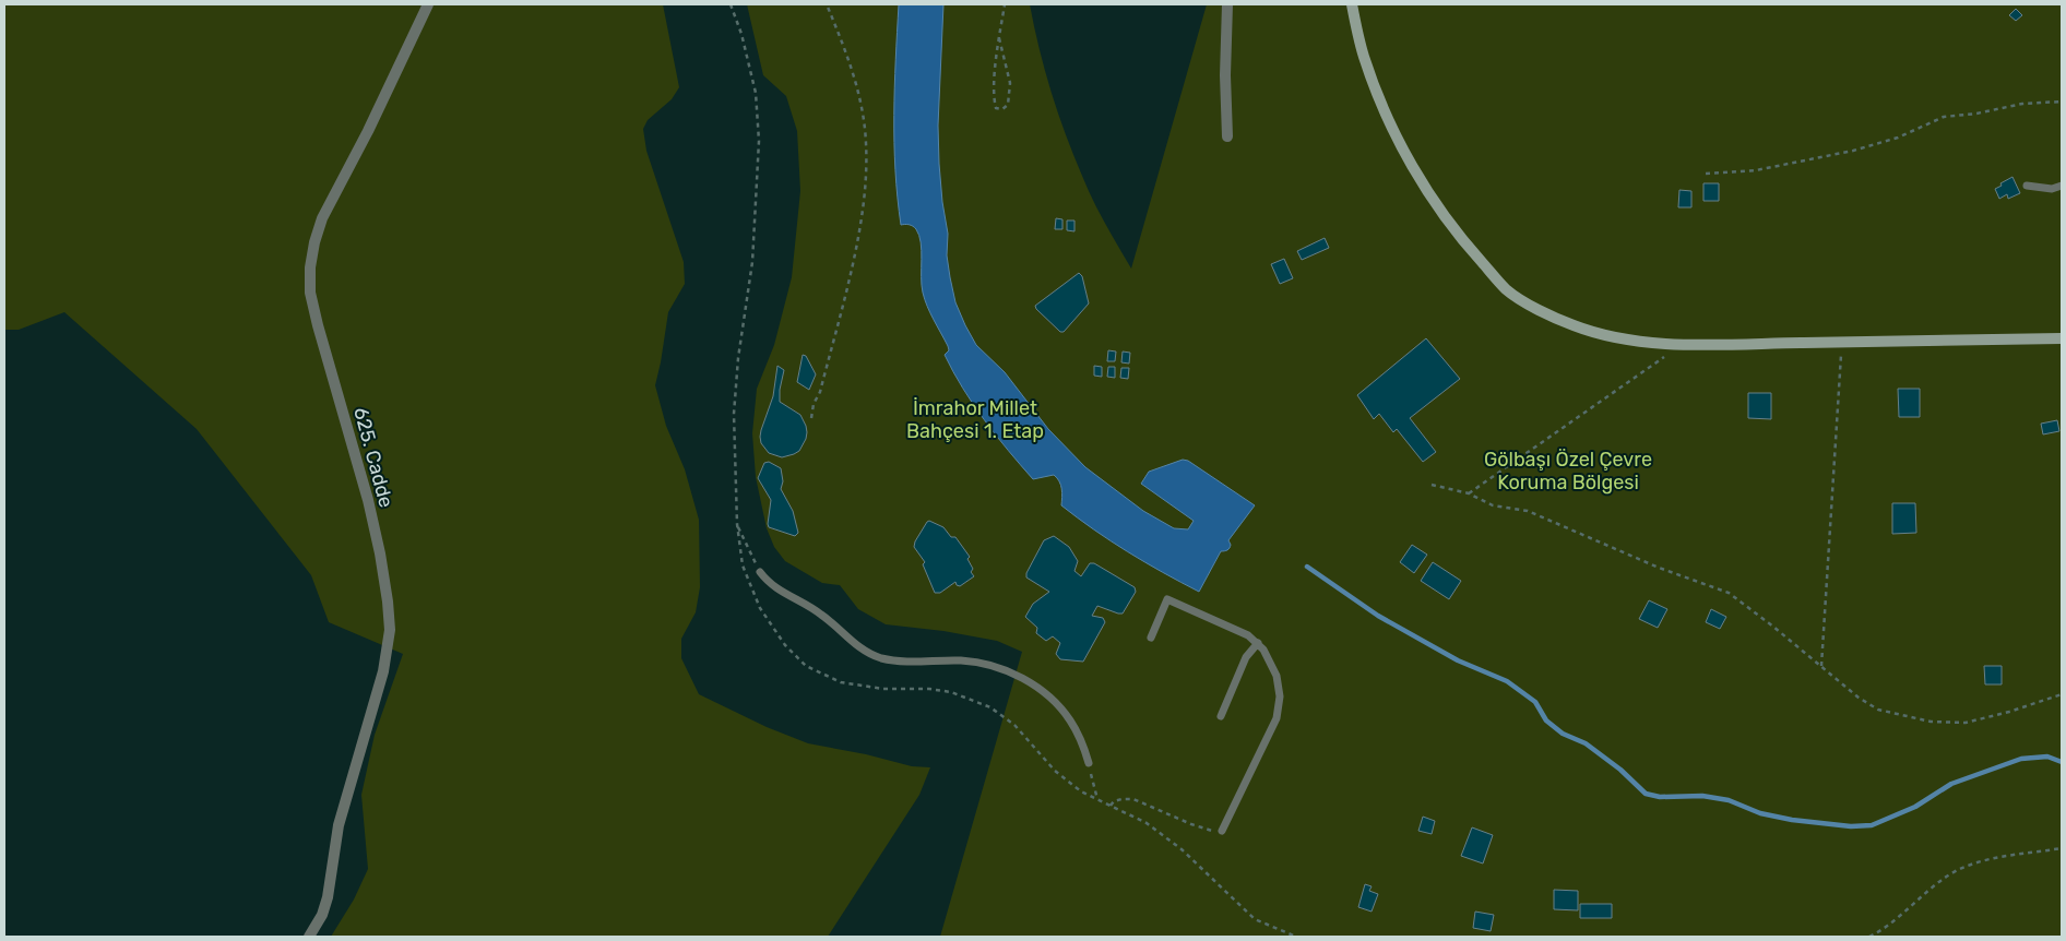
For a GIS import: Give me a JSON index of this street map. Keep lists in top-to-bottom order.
{
  "streets": {
    "street": ["625. Cadde"]
  },
  "parks": ["İmrahor Millet Bahçesi 1. Etap", "Gölbaşı Özel Çevre Koruma Bölgesi"]
}
